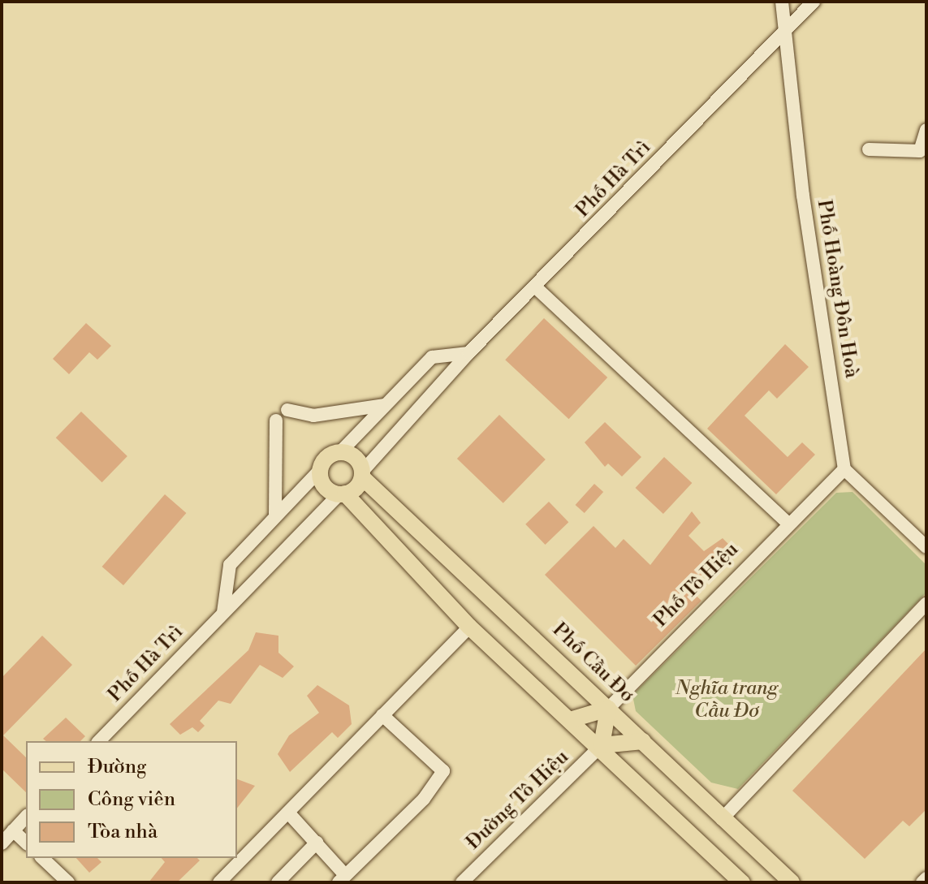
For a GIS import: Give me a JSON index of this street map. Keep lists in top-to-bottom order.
{
  "streets": {
    "main road": ["Phố Cầu Đơ"],
    "street": [
      "Phố Hà Trì",
      "Phố Hoàng Đôn Hoà",
      "Phố Tô Hiệu",
      "Đường Tô Hiệu"
    ]
  },
  "crossings": [
    ["Phố Hà Trì", "Phố Hoàng Đôn Hoà"],
    ["Phố Hà Trì", "Phố Cầu Đơ"],
    ["Phố Hoàng Đôn Hoà", "Phố Tô Hiệu"],
    ["Phố Tô Hiệu", "Phố Cầu Đơ"]
  ],
  "parks": ["Nghĩa trang Cầu Đơ"],
  "legend": ["Đường", "Công viên", "Tòa nhà"]
}
